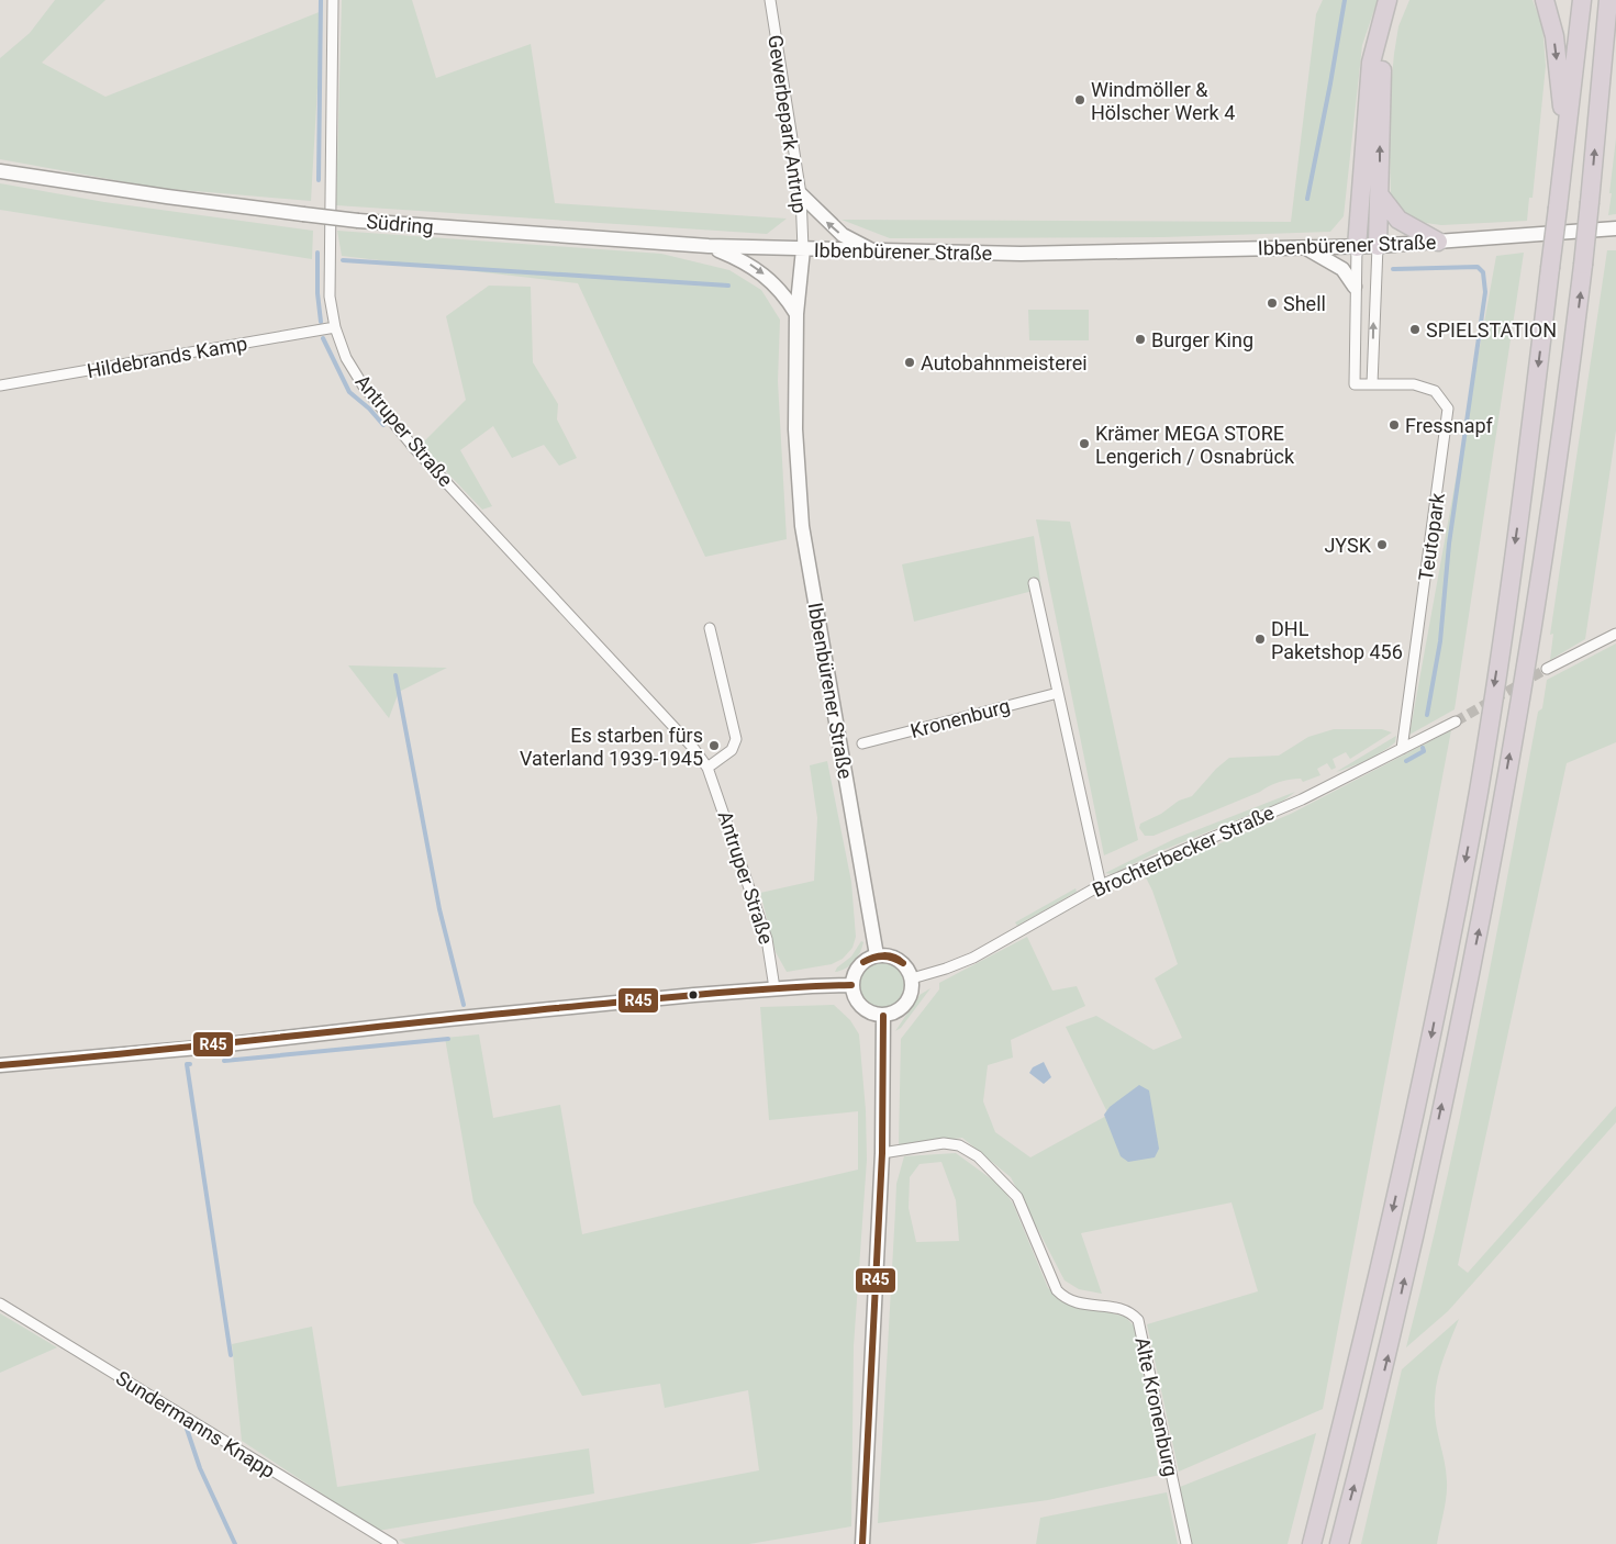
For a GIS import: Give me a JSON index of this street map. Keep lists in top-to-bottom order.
{
  "streets": {
    "main road": ["Südring", "Ibbenbürener Straße"],
    "street": [
      "Gewerbepark Antrup",
      "Hildebrands Kamp",
      "Antruper Straße",
      "Teutopark",
      "Kronenburg",
      "Brochterbecker Straße",
      "Alte Kronenburg",
      "Sundermanns Knapp"
    ]
  },
  "crossings": [
    ["Gewerbepark Antrup", "Südring"],
    ["Gewerbepark Antrup", "Ibbenbürener Straße"],
    ["Südring", "Ibbenbürener Straße"],
    ["Ibbenbürener Straße", "Teutopark"],
    ["Ibbenbürener Straße", "Brochterbecker Straße"],
    ["Hildebrands Kamp", "Antruper Straße"],
    ["Teutopark", "Brochterbecker Straße"]
  ],
  "places": [
    "Windmöller & Hölscher Werk 4",
    "Shell",
    "SPIELSTATION",
    "Burger King",
    "Autobahnmeisterei",
    "Fressnapf",
    "Krämer MEGA STORE Lengerich / Osnabrück",
    "JYSK",
    "DHL Paketshop 456",
    "Es starben fürs Vaterland 1939-1945"
  ],
  "lines": ["transit line R45"]
}
